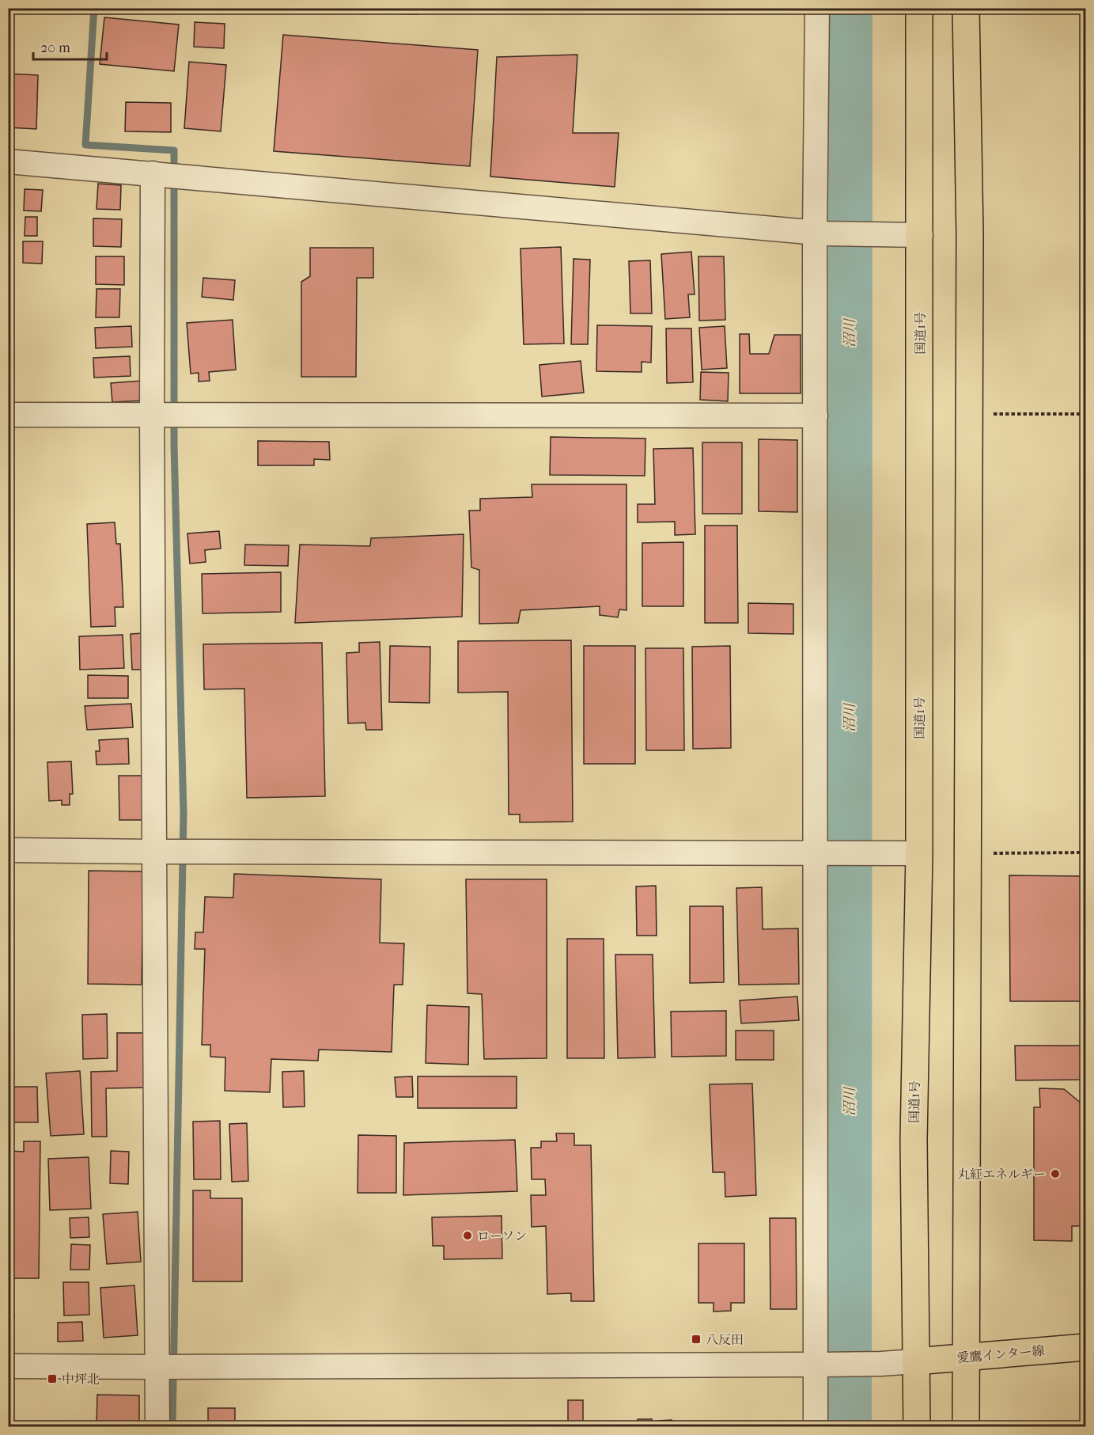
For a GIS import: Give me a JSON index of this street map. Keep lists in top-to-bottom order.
{
  "streets": {
    "main road": ["国道1号", "愛鷹インター線"]
  },
  "crossings": [
    ["国道1号", "愛鷹インター線"]
  ],
  "water": ["沼川"],
  "places": {
    "other": ["丸紅エネルギー", "ローソン"],
    "transit": ["八反田", "中坪北"]
  },
  "scale_bar": "20 m"
}
